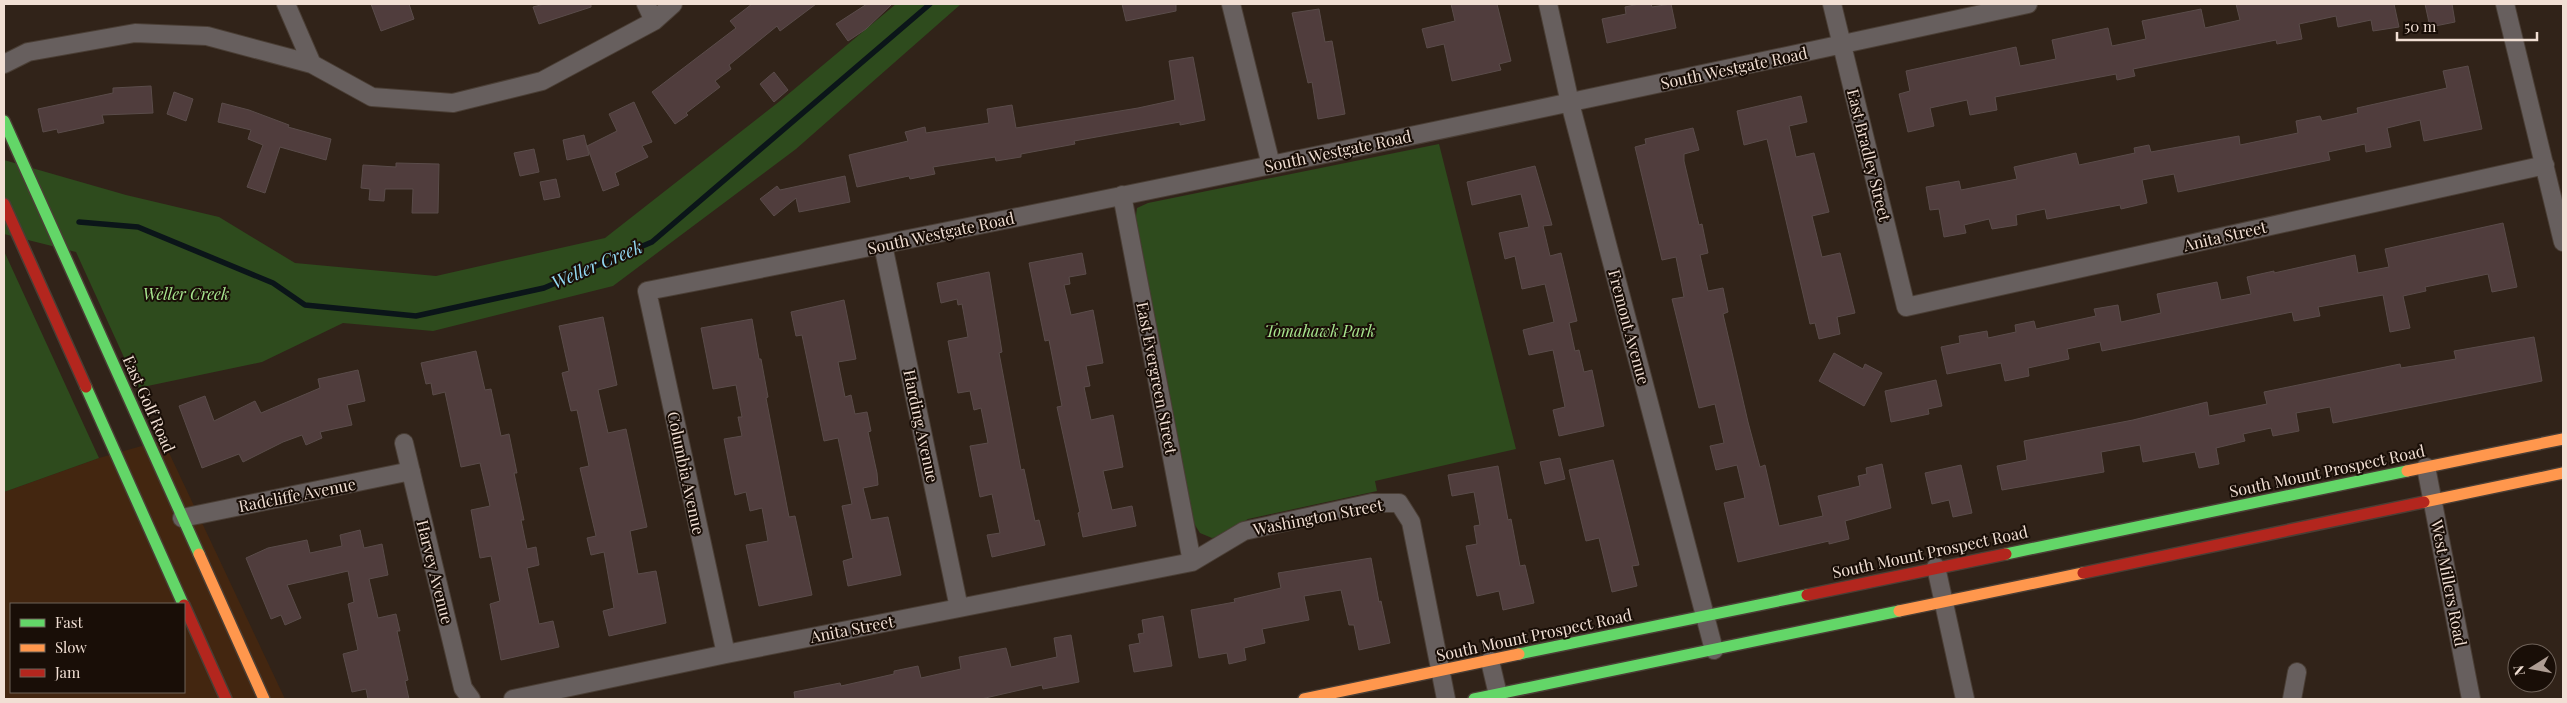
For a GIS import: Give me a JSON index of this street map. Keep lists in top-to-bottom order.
{
  "streets": {
    "main road": ["East Golf Road", "South Mount Prospect Road"],
    "street": [
      "South Westgate Road",
      "East Bradley Street",
      "Anita Street",
      "Fremont Avenue",
      "East Evergreen Street",
      "Harding Avenue",
      "Columbia Avenue",
      "Radcliffe Avenue",
      "Washington Street",
      "Harvey Avenue",
      "West Millers Road"
    ]
  },
  "crossings": [
    ["South Westgate Road", "East Bradley Street"],
    ["South Westgate Road", "Fremont Avenue"],
    ["South Westgate Road", "East Evergreen Street"],
    ["South Westgate Road", "Harding Avenue"],
    ["South Westgate Road", "Columbia Avenue"],
    ["East Bradley Street", "Anita Street"],
    ["Anita Street", "East Evergreen Street"],
    ["Anita Street", "Harding Avenue"],
    ["Anita Street", "Columbia Avenue"],
    ["Anita Street", "Washington Street"],
    ["Fremont Avenue", "South Mount Prospect Road"],
    ["East Evergreen Street", "Washington Street"],
    ["East Golf Road", "Radcliffe Avenue"],
    ["South Mount Prospect Road", "Washington Street"],
    ["South Mount Prospect Road", "West Millers Road"],
    ["Radcliffe Avenue", "Harvey Avenue"]
  ],
  "water": ["Weller Creek"],
  "parks": ["Weller Creek", "Tomahawk Park"],
  "legend": ["Fast", "Slow", "Jam"],
  "scale_bar": "50 m",
  "north": "left"
}
